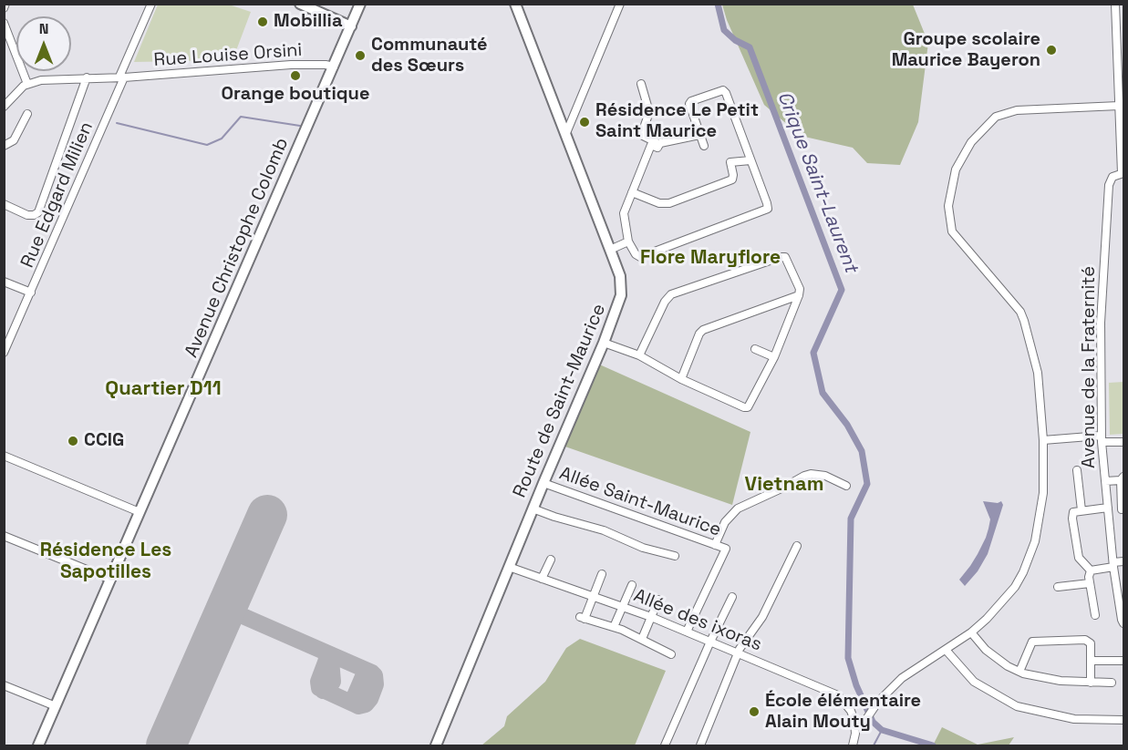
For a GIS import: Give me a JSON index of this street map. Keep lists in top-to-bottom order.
{
  "streets": {
    "street": [
      "Rue Louise Orsini",
      "Rue Edgard Milien",
      "Avenue Christophe Colomb",
      "Avenue de la Fraternité",
      "Route de Saint-Maurice",
      "Allée Saint-Maurice",
      "Allée des ixoras"
    ]
  },
  "crossings": [
    ["Rue Louise Orsini", "Rue Edgard Milien"],
    ["Rue Louise Orsini", "Avenue Christophe Colomb"],
    ["Route de Saint-Maurice", "Allée Saint-Maurice"],
    ["Route de Saint-Maurice", "Allée des ixoras"],
    ["Allée Saint-Maurice", "Allée des ixoras"]
  ],
  "districts": [
    "Flore Maryflore",
    "Quartier D11",
    "Vietnam",
    "Résidence Les Sapotilles"
  ],
  "water": ["Crique Saint-Laurent"],
  "places": [
    "Mobillia",
    "Groupe scolaire Maurice Bayeron",
    "Communauté des Sœurs",
    "Orange boutique",
    "Résidence Le Petit Saint Maurice",
    "CCIG",
    "École élémentaire Alain Mouty"
  ],
  "north": "top"
}
